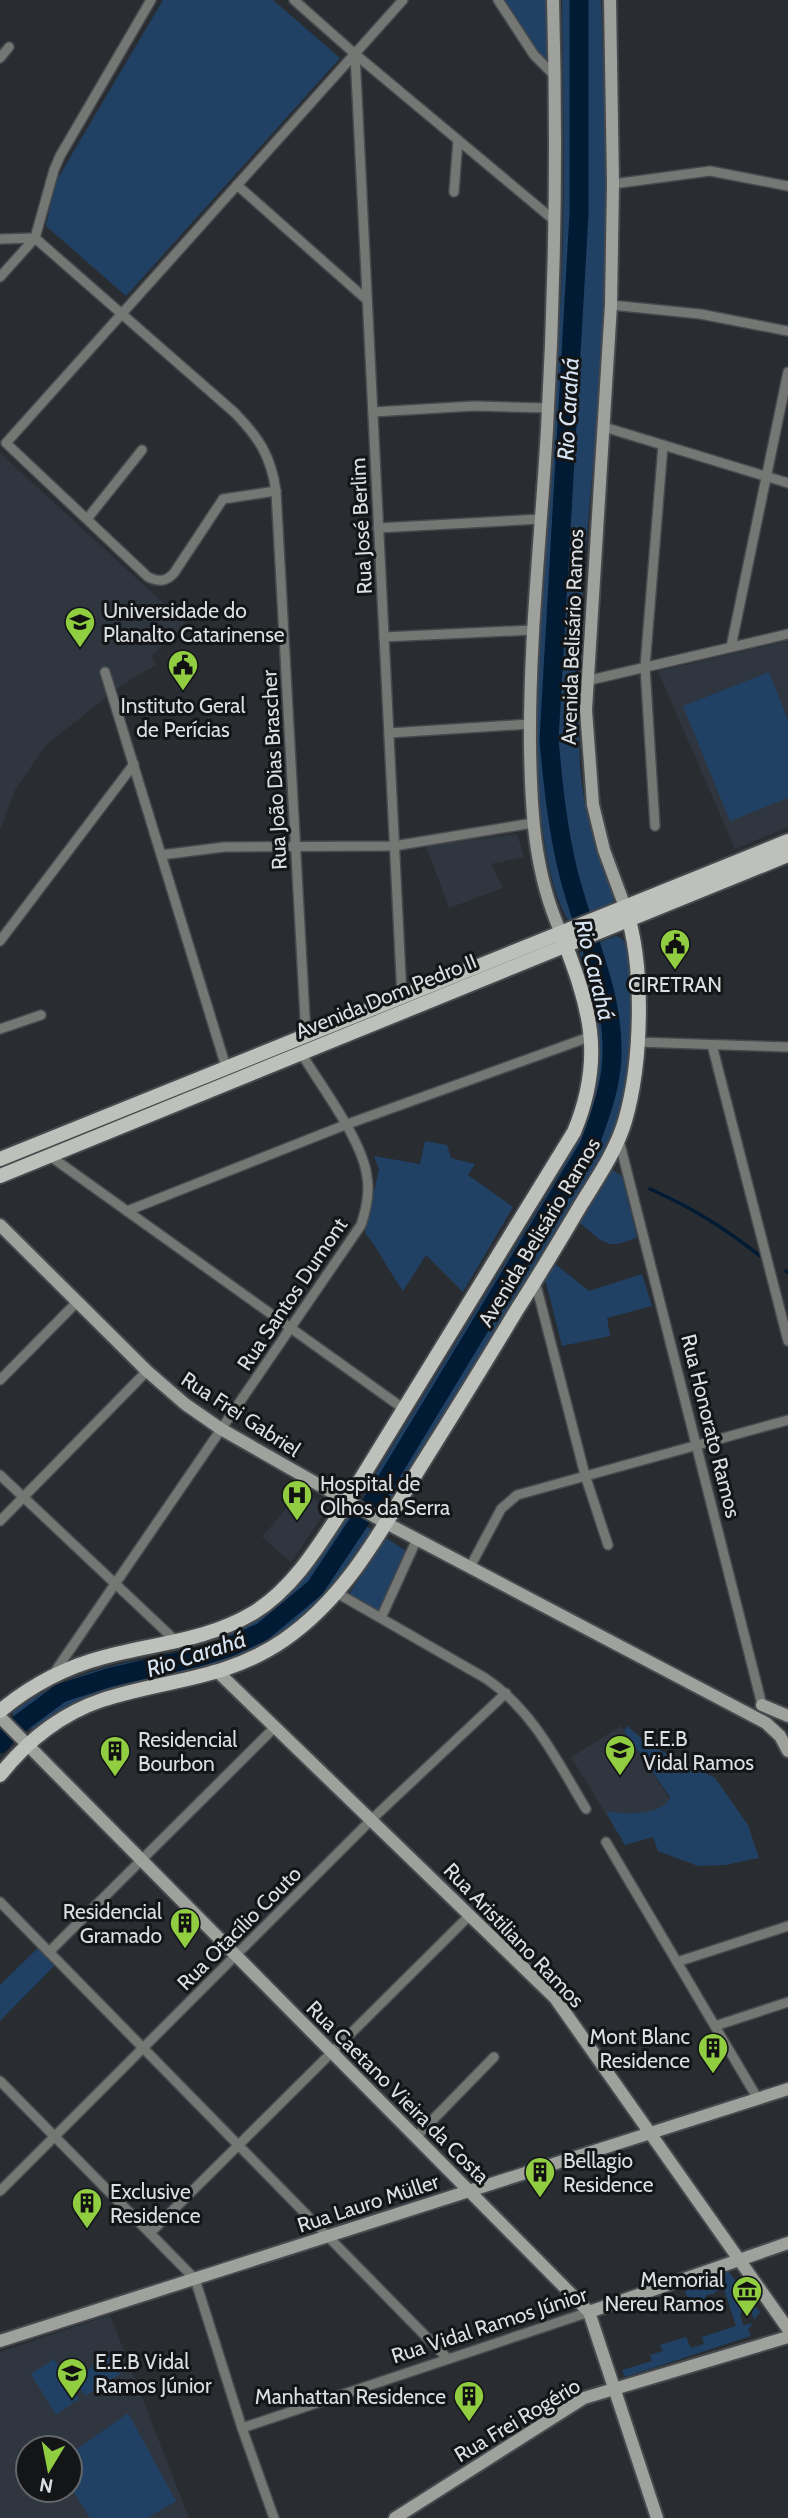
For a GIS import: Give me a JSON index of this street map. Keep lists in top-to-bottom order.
{
  "streets": {
    "main road": [
      "Avenida Belisário Ramos",
      "Avenida Dom Pedro II",
      "Rua Frei Gabriel",
      "Rua Honorato Ramos",
      "Rua Aristiliano Ramos",
      "Rua Caetano Vieira da Costa",
      "Rua Lauro Müller",
      "Rua Vidal Ramos Júnior",
      "Rua Frei Rogério"
    ],
    "street": [
      "Rua José Berlim",
      "Rua João Dias Brascher",
      "Rua Santos Dumont",
      "Rua Otacílio Couto"
    ]
  },
  "crossings": [
    ["Rua José Berlim", "Avenida Dom Pedro II"],
    ["Avenida Belisário Ramos", "Avenida Dom Pedro II"],
    ["Avenida Belisário Ramos", "Rua Santos Dumont"],
    ["Avenida Belisário Ramos", "Rua Frei Gabriel"],
    ["Avenida Belisário Ramos", "Rua Honorato Ramos"],
    ["Avenida Belisário Ramos", "Rua Aristiliano Ramos"],
    ["Avenida Belisário Ramos", "Rua Caetano Vieira da Costa"],
    ["Rua João Dias Brascher", "Avenida Dom Pedro II"],
    ["Avenida Dom Pedro II", "Rua Santos Dumont"],
    ["Rua Santos Dumont", "Rua Frei Gabriel"],
    ["Rua Frei Gabriel", "Rua Honorato Ramos"],
    ["Rua Otacílio Couto", "Rua Aristiliano Ramos"],
    ["Rua Otacílio Couto", "Rua Caetano Vieira da Costa"],
    ["Rua Aristiliano Ramos", "Rua Lauro Müller"],
    ["Rua Aristiliano Ramos", "Rua Vidal Ramos Júnior"],
    ["Rua Caetano Vieira da Costa", "Rua Lauro Müller"],
    ["Rua Caetano Vieira da Costa", "Rua Vidal Ramos Júnior"],
    ["Rua Caetano Vieira da Costa", "Rua Frei Rogério"]
  ],
  "water": ["Rio Carahá"],
  "places": {
    "school or university": ["Universidade do Planalto Catarinense", "E.E.B Vidal Ramos", "E.E.B Vidal Ramos Júnior"],
    "public building": ["Instituto Geral de Perícias", "CIRETRAN"],
    "hospital": ["Hospital de Olhos da Serra"],
    "building": [
      "Residencial Bourbon",
      "Residencial Gramado",
      "Mont Blanc Residence",
      "Bellagio Residence",
      "Exclusive Residence",
      "Manhattan Residence"
    ],
    "museum": ["Memorial Nereu Ramos"]
  },
  "north": "bottom"
}
